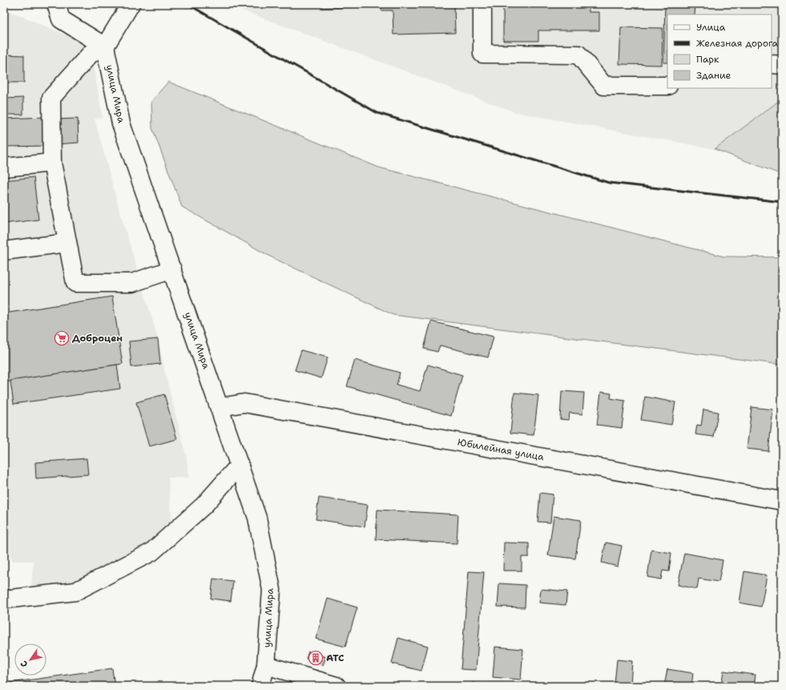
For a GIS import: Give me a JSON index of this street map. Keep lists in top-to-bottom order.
{
  "streets": {
    "street": ["улица Мира", "Юбилейная улица"]
  },
  "crossings": [
    ["улица Мира", "Юбилейная улица"]
  ],
  "places": {
    "supermarket": ["Доброцен"],
    "building": ["АТС"]
  },
  "legend": [
    "Улица",
    "Железная дорога",
    "Парк",
    "Здание"
  ],
  "north": "bottom left"
}
